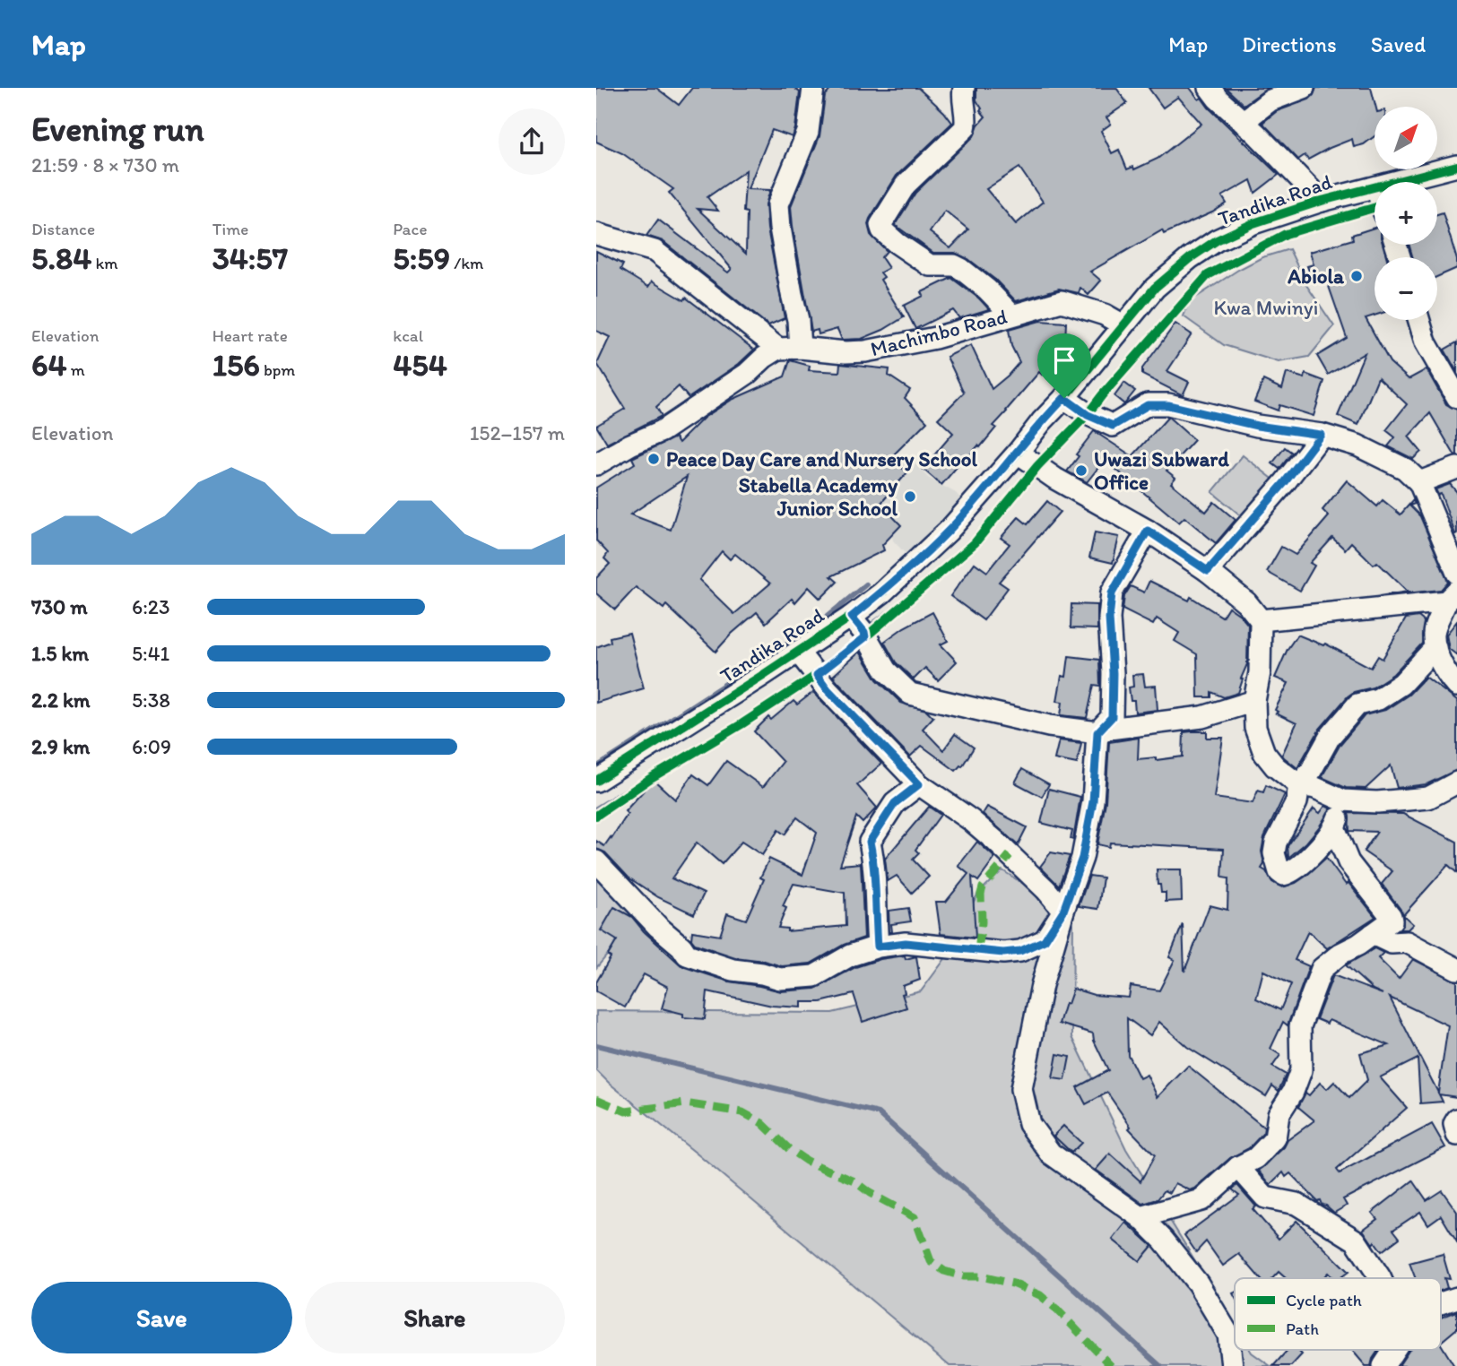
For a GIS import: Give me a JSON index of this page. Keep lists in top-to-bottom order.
{
  "streets": {
    "street": ["Tandika Road", "Machimbo Road"]
  },
  "crossings": [
    ["Tandika Road", "Machimbo Road"]
  ],
  "parks": ["Kwa Mwinyi"],
  "places": [
    "Abiola",
    "Peace Day Care and Nursery School",
    "Uwazi Subward Office",
    "Stabella Academy Junior School"
  ],
  "legend": ["Cycle path", "Path"],
  "north": "top right",
  "page": {
    "header": "Map",
    "nav": ["Map", "Directions", "Saved"],
    "heading": ["Evening run", "21:59 · 8 × 730 m"],
    "map_buttons": ["+", "−"],
    "stats": [
      ["Distance", "5.84 km"],
      ["Time", "34:57"],
      ["Pace", "5:59 /km"],
      ["Elevation", "64 m"],
      ["Heart rate", "156 bpm"],
      ["kcal", "454"]
    ],
    "chart": ["Elevation", "152–157 m"],
    "list": [
      {
        "name": "730 m",
        "note": "6:23"
      },
      {
        "name": "1.5 km",
        "note": "5:41"
      },
      {
        "name": "2.2 km",
        "note": "5:38"
      },
      {
        "name": "2.9 km",
        "note": "6:09"
      }
    ],
    "buttons": ["Save", "Share"]
  }
}
